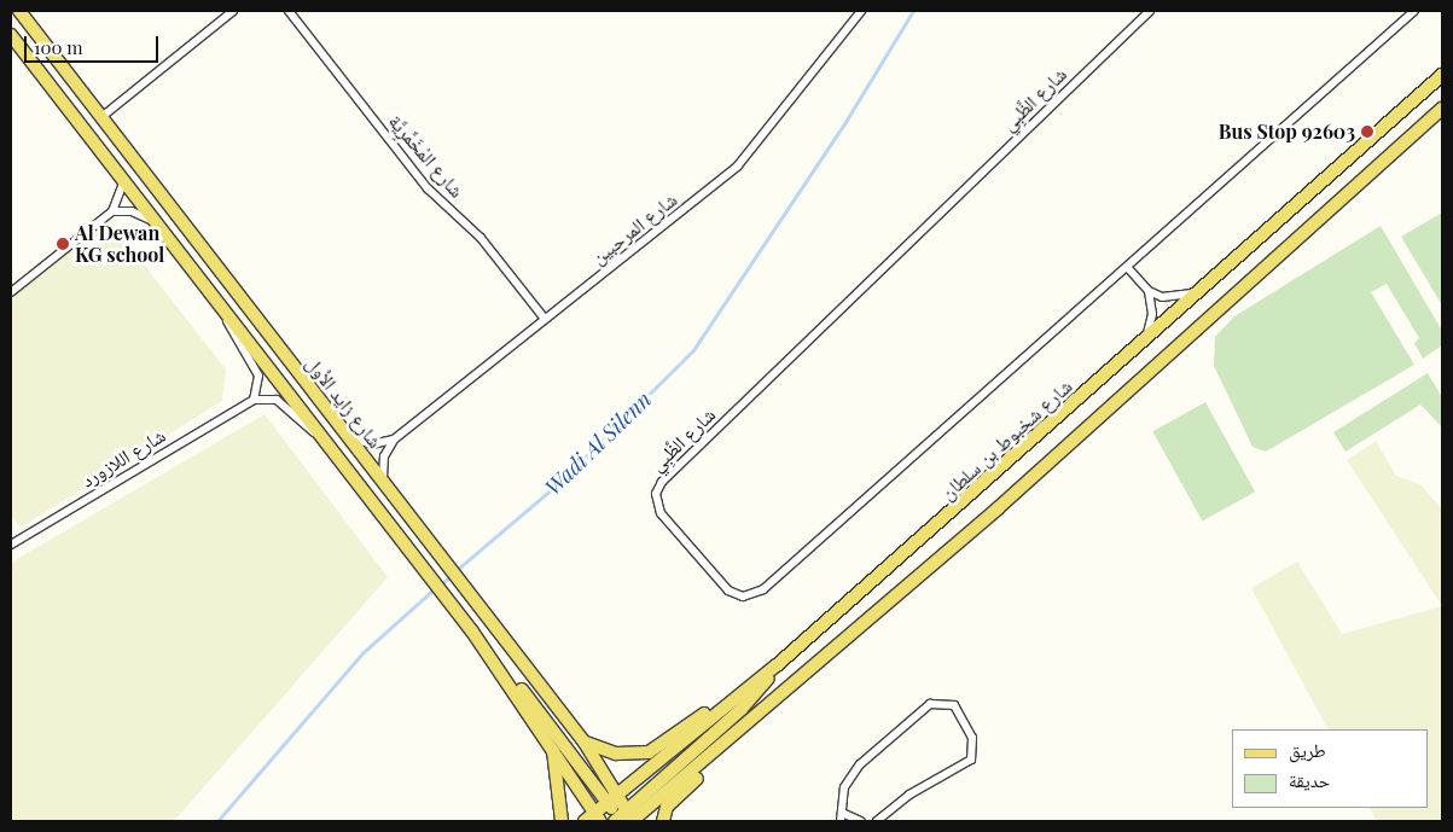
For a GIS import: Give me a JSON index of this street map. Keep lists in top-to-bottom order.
{
  "streets": {
    "main road": ["شارع زايد الأول", "شارع شخبوط بن سلطان"],
    "street": [
      "شارع الظَّبِي",
      "شارع المْخَمَّرِيَّة",
      "شارع المرحبين",
      "شارع اللازورد"
    ]
  },
  "crossings": [
    ["شارع المْخَمَّرِيَّة", "شارع المرحبين"],
    ["شارع زايد الأول", "شارع شخبوط بن سلطان"]
  ],
  "water": ["Wadi Al Silenn"],
  "places": ["Bus Stop 92603", "Al Dewan KG school"],
  "legend": ["طريق", "حديقة"],
  "scale_bar": "100 m"
}
